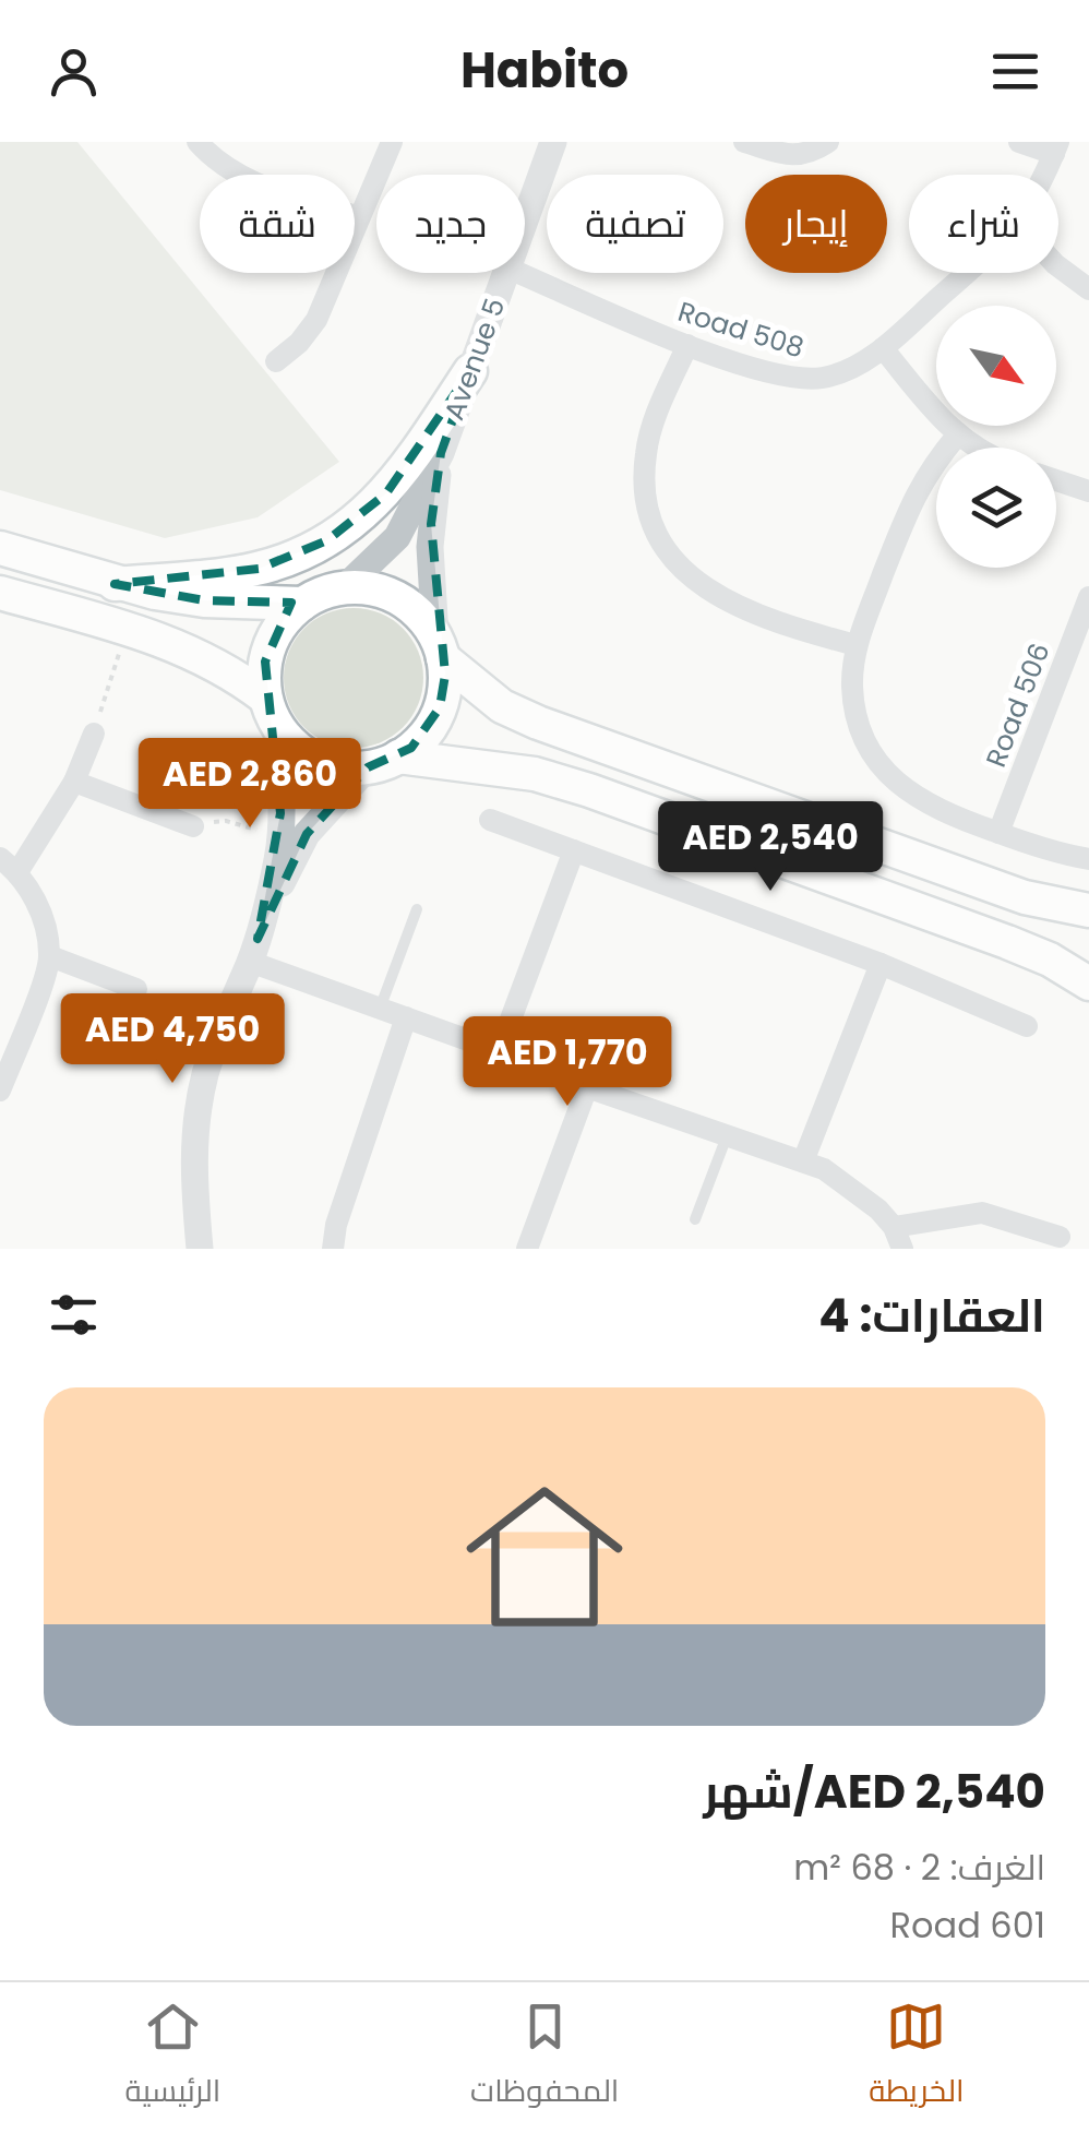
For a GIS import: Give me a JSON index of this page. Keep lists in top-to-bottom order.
{
  "streets": {
    "street": ["Road 508", "Avenue 5", "Road 506"]
  },
  "north": "bottom right",
  "page": {
    "header": "Habito",
    "chip": [
      "شراء",
      "إيجار",
      "تصفية",
      "جديد",
      "شقة"
    ],
    "price": [
      "AED 2,860",
      "AED 2,540",
      "AED 4,750",
      "AED 1,770"
    ],
    "heading": "العقارات: 4",
    "list": [
      {
        "name": "AED 2,540/شهر",
        "note": "الغرف: 2 · 68 m² · Road 601"
      }
    ],
    "tabs": ["الخريطة", "المحفوظات", "الرئيسية"]
  }
}
